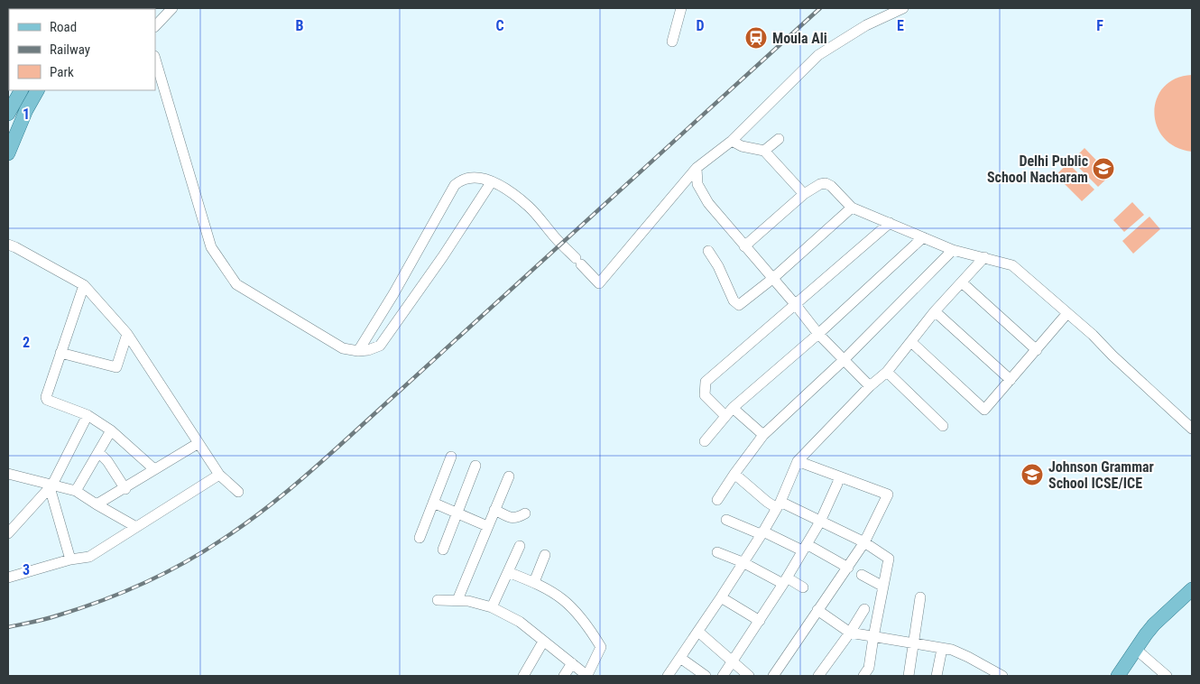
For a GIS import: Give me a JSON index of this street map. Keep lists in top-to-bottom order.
{
  "places": {
    "station": ["Moula Ali"],
    "school or university": ["Delhi Public School Nacharam", "Johnson Grammar School ICSE/ICE"]
  },
  "legend": ["Road", "Railway", "Park"],
  "grid": {
    "columns": [
      "B",
      "C",
      "D",
      "E",
      "F"
    ],
    "rows": ["1", "2", "3"]
  }
}
